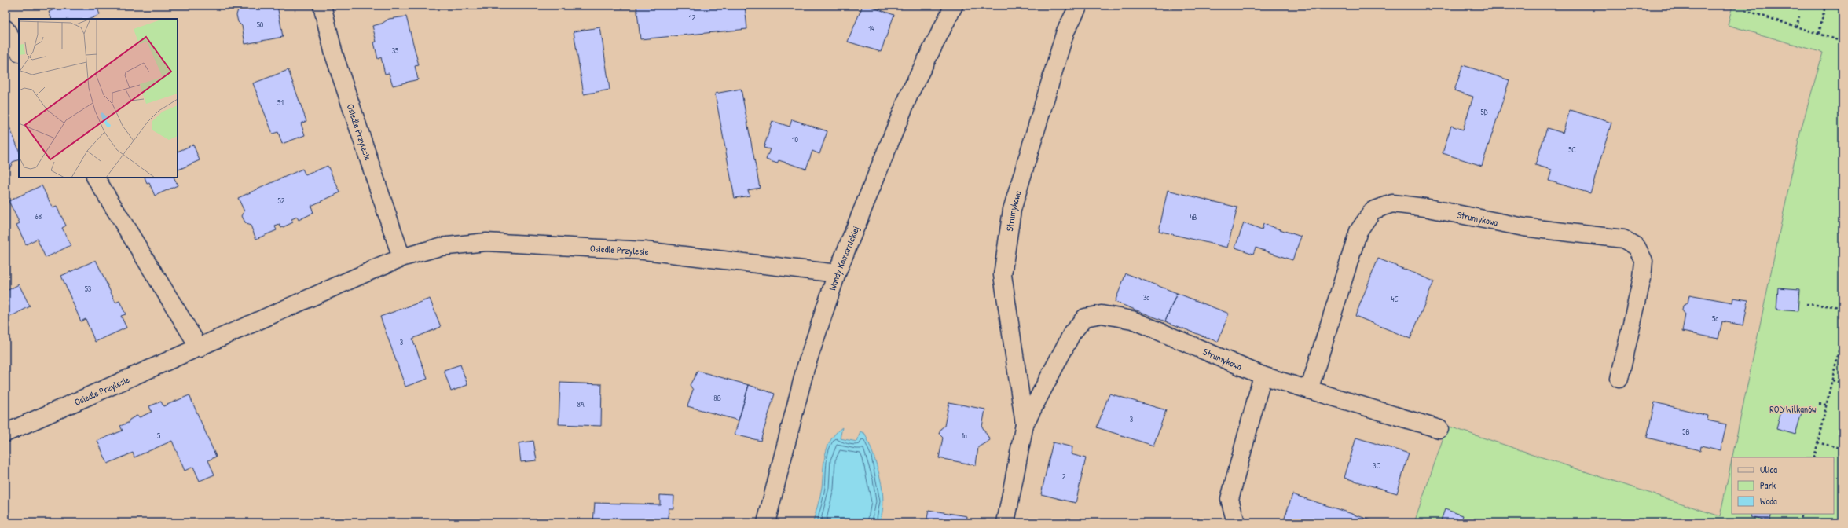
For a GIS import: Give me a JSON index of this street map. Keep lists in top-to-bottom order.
{
  "streets": {
    "street": ["Osiedle Przylesie", "Strumykowa", "Wandy Komarnickiej"]
  },
  "crossings": [
    ["Osiedle Przylesie", "Wandy Komarnickiej"]
  ],
  "parks": ["ROD Wilkanów"],
  "house_numbers": [
    "12",
    "50",
    "14",
    "35",
    "51",
    "5D",
    "10",
    "5C",
    "52",
    "68",
    "4B",
    "53",
    "3a",
    "4C",
    "5a",
    "3",
    "8B",
    "8A",
    "3",
    "5B",
    "5",
    "1a",
    "3C",
    "2"
  ],
  "legend": ["Ulica", "Park", "Woda"]
}
